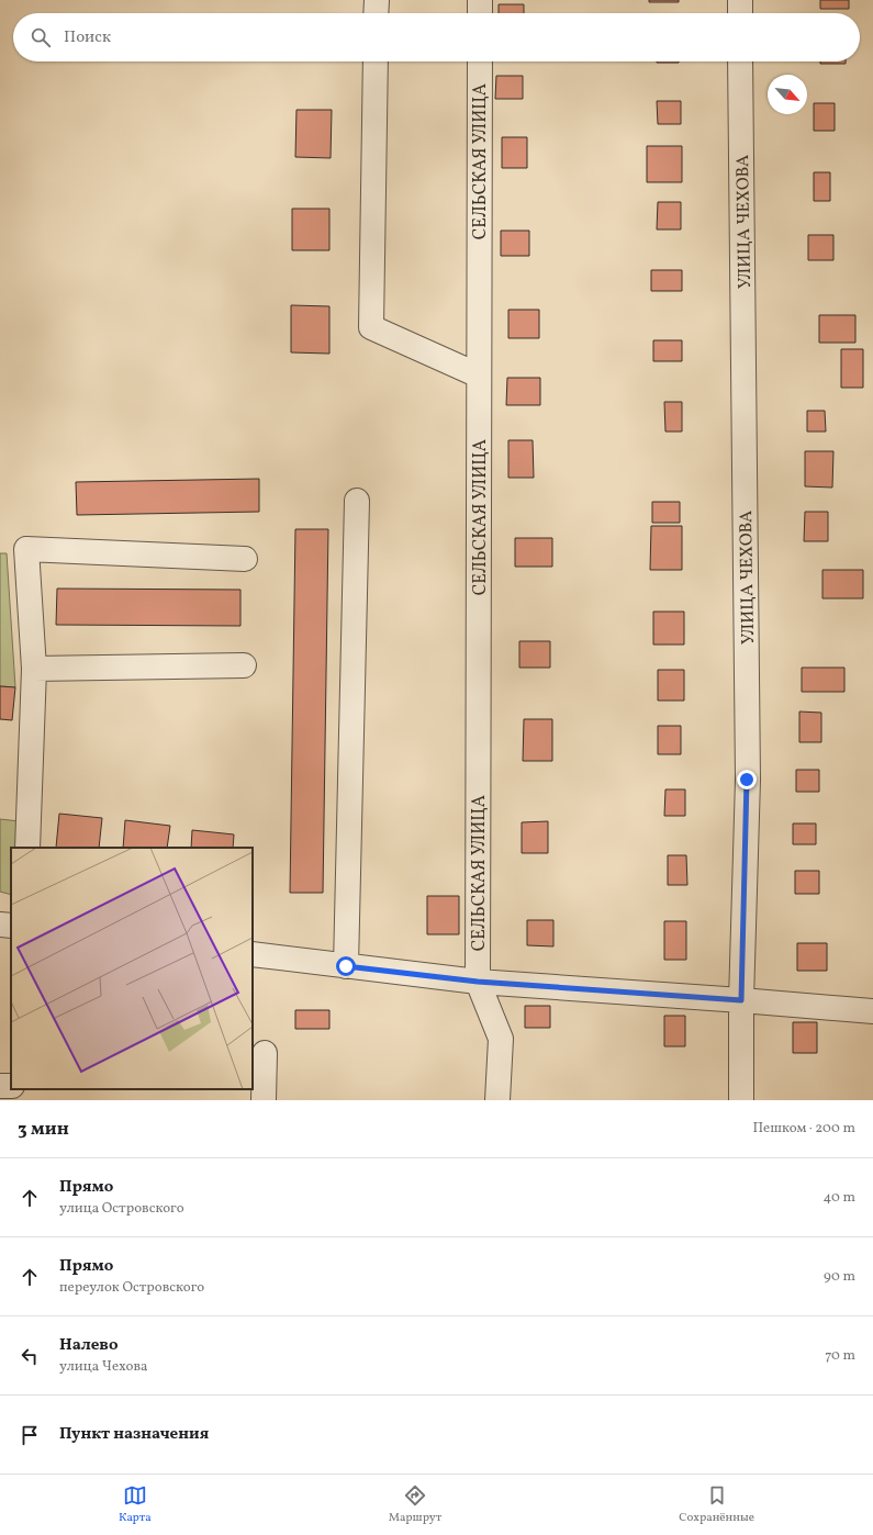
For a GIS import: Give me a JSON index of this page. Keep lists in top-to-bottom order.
{
  "streets": {
    "street": ["СЕЛЬСКАЯ УЛИЦА", "УЛИЦА ЧЕХОВА"]
  },
  "north": "bottom right",
  "page": {
    "search": "Поиск",
    "heading": ["3 мин", "Пешком · 200 m"],
    "list": [
      ["Прямо", "улица Островского", "40 m"],
      ["Прямо", "переулок Островского", "90 m"],
      ["Налево", "улица Чехова", "70 m"],
      "Пункт назначения"
    ],
    "nav": ["Карта", "Маршрут", "Сохранённые"]
  }
}
